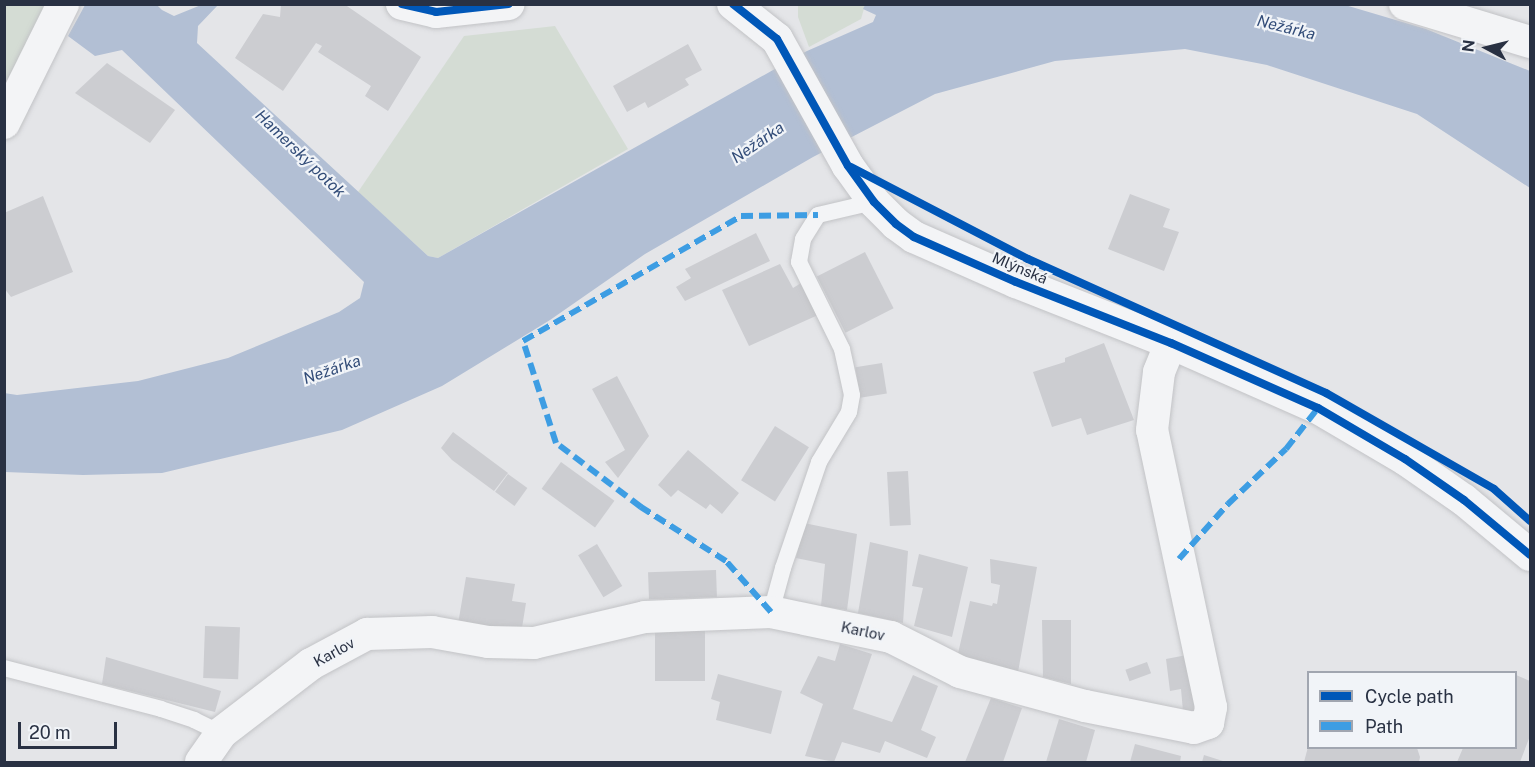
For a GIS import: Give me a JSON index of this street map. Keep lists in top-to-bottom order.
{
  "streets": {
    "street": ["Mlýnská", "Karlov"]
  },
  "crossings": [
    ["Mlýnská", "Karlov"]
  ],
  "water": ["Nežárka", "Hamerský potok"],
  "legend": ["Cycle path", "Path"],
  "scale_bar": "20 m",
  "north": "left"
}
